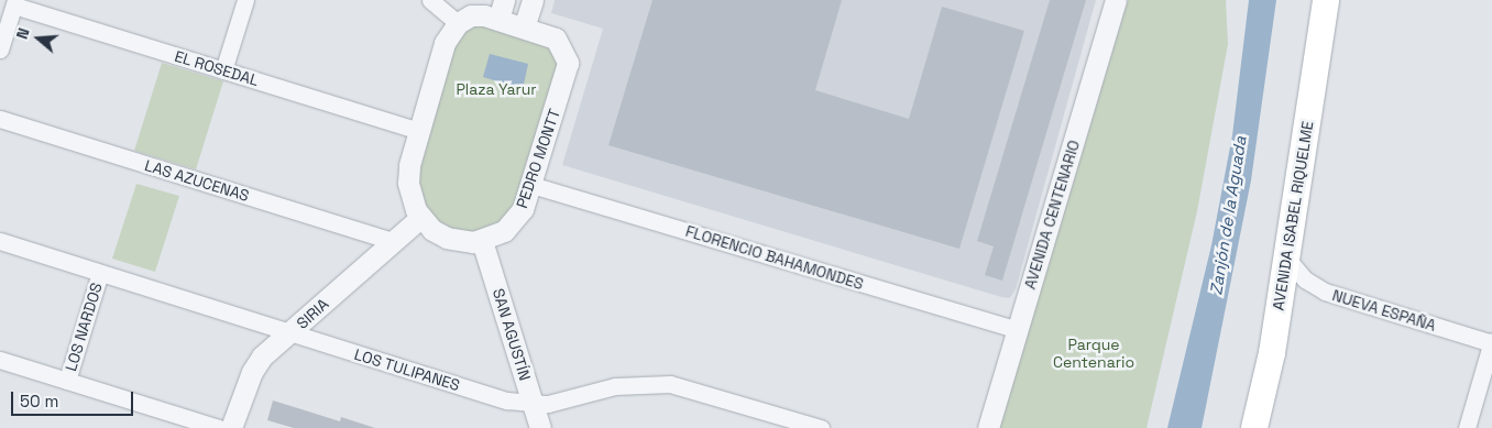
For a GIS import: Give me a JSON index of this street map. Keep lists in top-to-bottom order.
{
  "streets": {
    "highway": ["AVENIDA ISABEL RIQUELME"],
    "street": [
      "EL ROSEDAL",
      "PEDRO MONTT",
      "LAS AZUCENAS",
      "AVENIDA CENTENARIO",
      "FLORENCIO BAHAMONDES",
      "NUEVA ESPAÑA",
      "SIRIA",
      "LOS NARDOS",
      "SAN AGUSTÍN",
      "LOS TULIPANES"
    ]
  },
  "crossings": [
    ["PEDRO MONTT", "FLORENCIO BAHAMONDES"],
    ["PEDRO MONTT", "SAN AGUSTÍN"],
    ["LAS AZUCENAS", "SIRIA"],
    ["AVENIDA CENTENARIO", "FLORENCIO BAHAMONDES"],
    ["AVENIDA ISABEL RIQUELME", "NUEVA ESPAÑA"],
    ["SIRIA", "LOS TULIPANES"],
    ["LOS NARDOS", "LOS TULIPANES"],
    ["SAN AGUSTÍN", "LOS TULIPANES"]
  ],
  "water": ["Zanjón de la Aguada"],
  "parks": ["Plaza Yarur", "Parque Centenario"],
  "scale_bar": "50 m",
  "north": "left"
}
